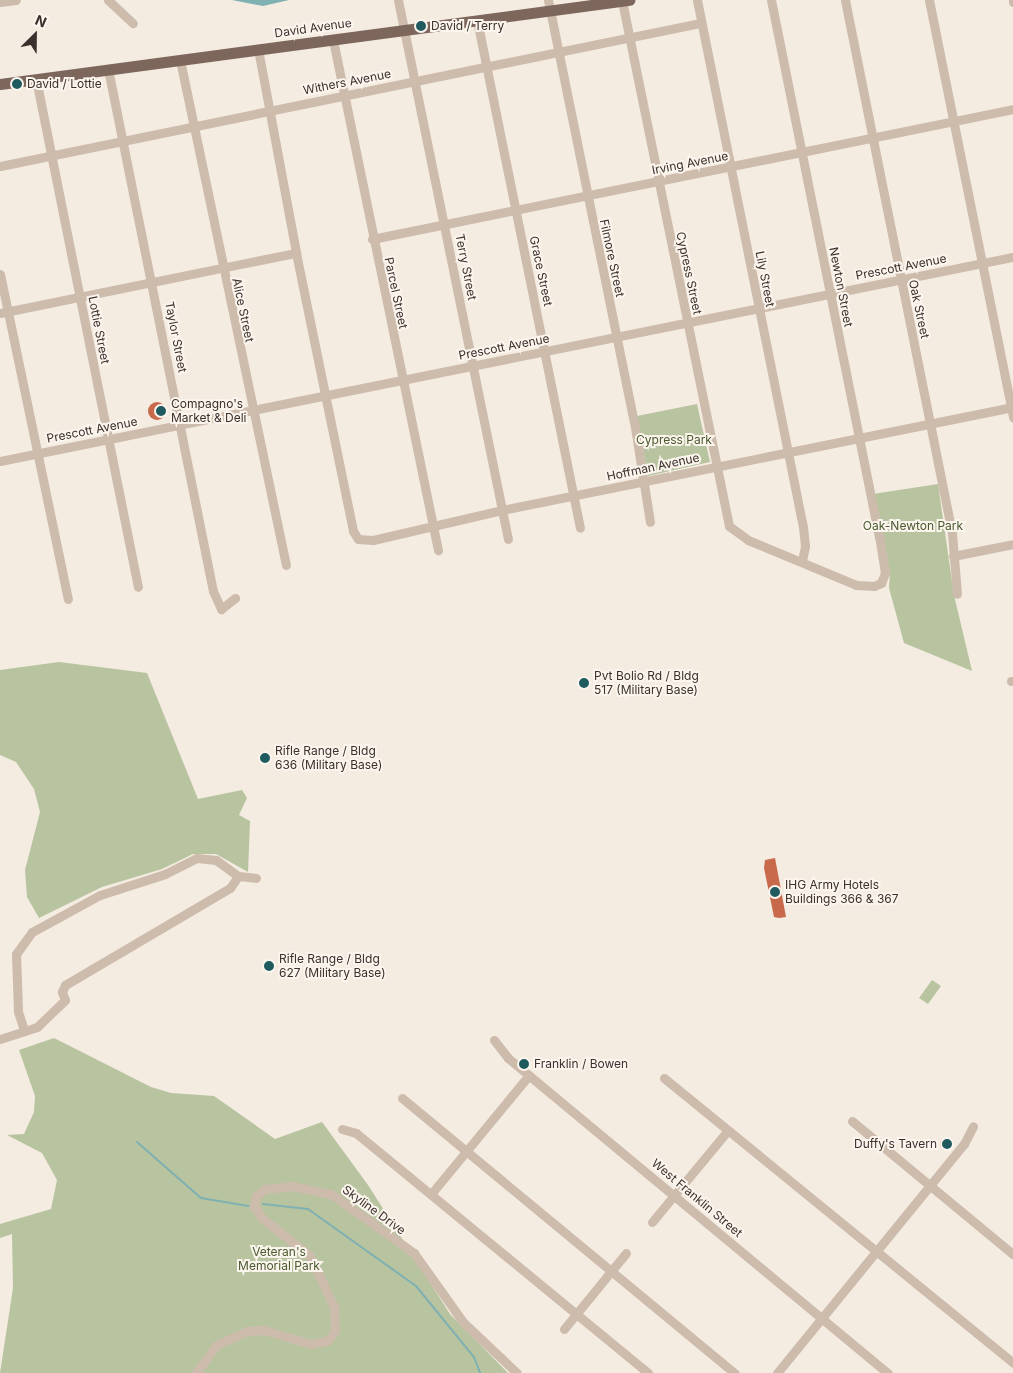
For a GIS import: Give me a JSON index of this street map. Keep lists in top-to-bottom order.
{
  "streets": {
    "main road": ["David Avenue"],
    "street": [
      "Withers Avenue",
      "Irving Avenue",
      "Filmore Street",
      "Terry Street",
      "Prescott Avenue",
      "Grace Street",
      "Cypress Street",
      "Lily Street",
      "Newton Street",
      "Parcel Street",
      "Oak Street",
      "Alice Street",
      "Lottie Street",
      "Taylor Street",
      "Hoffman Avenue",
      "West Franklin Street",
      "Skyline Drive"
    ]
  },
  "crossings": [
    ["David Avenue", "Filmore Street"],
    ["David Avenue", "Terry Street"],
    ["David Avenue", "Grace Street"],
    ["David Avenue", "Cypress Street"],
    ["David Avenue", "Parcel Street"],
    ["David Avenue", "Alice Street"],
    ["David Avenue", "Lottie Street"],
    ["David Avenue", "Taylor Street"],
    ["Withers Avenue", "Filmore Street"],
    ["Withers Avenue", "Terry Street"],
    ["Withers Avenue", "Grace Street"],
    ["Withers Avenue", "Cypress Street"],
    ["Withers Avenue", "Lily Street"],
    ["Withers Avenue", "Parcel Street"],
    ["Withers Avenue", "Alice Street"],
    ["Withers Avenue", "Lottie Street"],
    ["Withers Avenue", "Taylor Street"],
    ["Irving Avenue", "Filmore Street"],
    ["Irving Avenue", "Terry Street"],
    ["Irving Avenue", "Grace Street"],
    ["Irving Avenue", "Cypress Street"],
    ["Irving Avenue", "Lily Street"],
    ["Irving Avenue", "Newton Street"],
    ["Irving Avenue", "Parcel Street"],
    ["Irving Avenue", "Oak Street"],
    ["Filmore Street", "Prescott Avenue"],
    ["Filmore Street", "Hoffman Avenue"],
    ["Terry Street", "Prescott Avenue"],
    ["Terry Street", "Hoffman Avenue"],
    ["Prescott Avenue", "Grace Street"],
    ["Prescott Avenue", "Cypress Street"],
    ["Prescott Avenue", "Lily Street"],
    ["Prescott Avenue", "Newton Street"],
    ["Prescott Avenue", "Parcel Street"],
    ["Prescott Avenue", "Oak Street"],
    ["Prescott Avenue", "Alice Street"],
    ["Prescott Avenue", "Lottie Street"],
    ["Prescott Avenue", "Taylor Street"],
    ["Prescott Avenue", "Hoffman Avenue"],
    ["Grace Street", "Hoffman Avenue"],
    ["Cypress Street", "Lily Street"],
    ["Cypress Street", "Newton Street"],
    ["Cypress Street", "Hoffman Avenue"],
    ["Lily Street", "Hoffman Avenue"],
    ["Newton Street", "Hoffman Avenue"],
    ["Parcel Street", "Hoffman Avenue"],
    ["Oak Street", "Hoffman Avenue"]
  ],
  "parks": ["Cypress Park", "Oak-Newton Park", "Veteran's Memorial Park"],
  "places": [
    "David / Terry",
    "David / Lottie",
    "Compagno's Market & Deli",
    "Pvt Bolio Rd / Bldg 517 (Military Base)",
    "Rifle Range / Bldg 636 (Military Base)",
    "IHG Army Hotels Buildings 366 & 367",
    "Rifle Range / Bldg 627 (Military Base)",
    "Franklin / Bowen",
    "Duffy's Tavern"
  ],
  "north": "top right"
}
